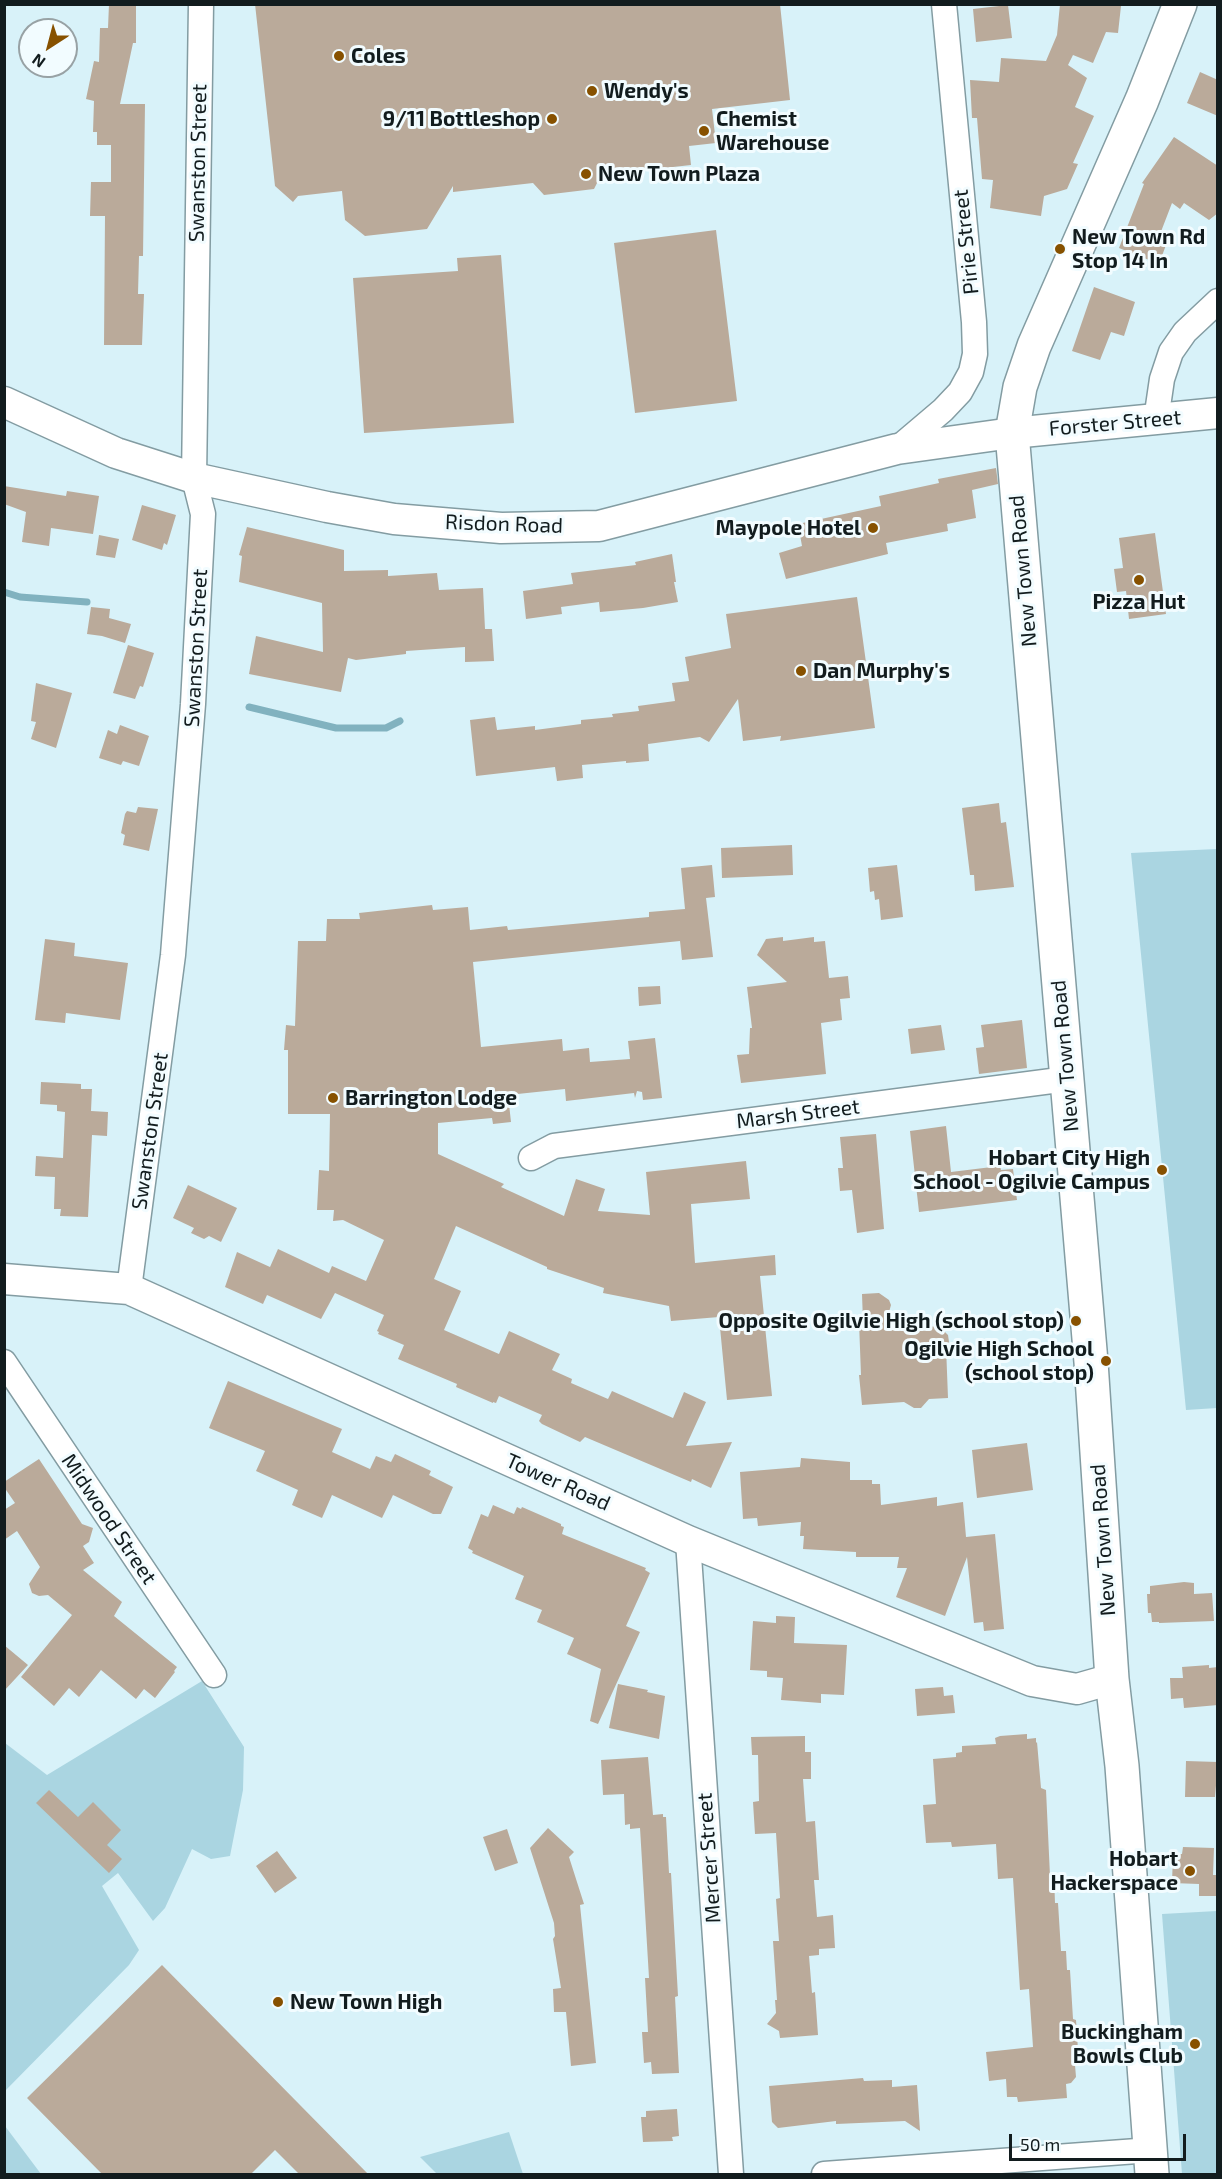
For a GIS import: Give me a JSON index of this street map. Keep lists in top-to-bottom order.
{
  "streets": {
    "main road": ["New Town Road"],
    "street": [
      "Swanston Street",
      "Pirie Street",
      "Forster Street",
      "Risdon Road",
      "Marsh Street",
      "Tower Road",
      "Midwood Street",
      "Mercer Street"
    ]
  },
  "crossings": [
    ["Swanston Street", "Risdon Road"],
    ["Swanston Street", "Tower Road"],
    ["Pirie Street", "Risdon Road"],
    ["Forster Street", "Risdon Road"],
    ["Forster Street", "New Town Road"],
    ["Risdon Road", "New Town Road"],
    ["New Town Road", "Marsh Street"],
    ["New Town Road", "Tower Road"],
    ["Tower Road", "Mercer Street"]
  ],
  "places": [
    "Coles",
    "Wendy's",
    "9/11 Bottleshop",
    "Chemist Warehouse",
    "New Town Plaza",
    "New Town Rd Stop 14 In",
    "Maypole Hotel",
    "Pizza Hut",
    "Dan Murphy's",
    "Barrington Lodge",
    "Hobart City High School - Ogilvie Campus",
    "Opposite Ogilvie High (school stop)",
    "Ogilvie High School (school stop)",
    "Hobart Hackerspace",
    "New Town High",
    "Buckingham Bowls Club"
  ],
  "scale_bar": "50 m",
  "north": "bottom left"
}
